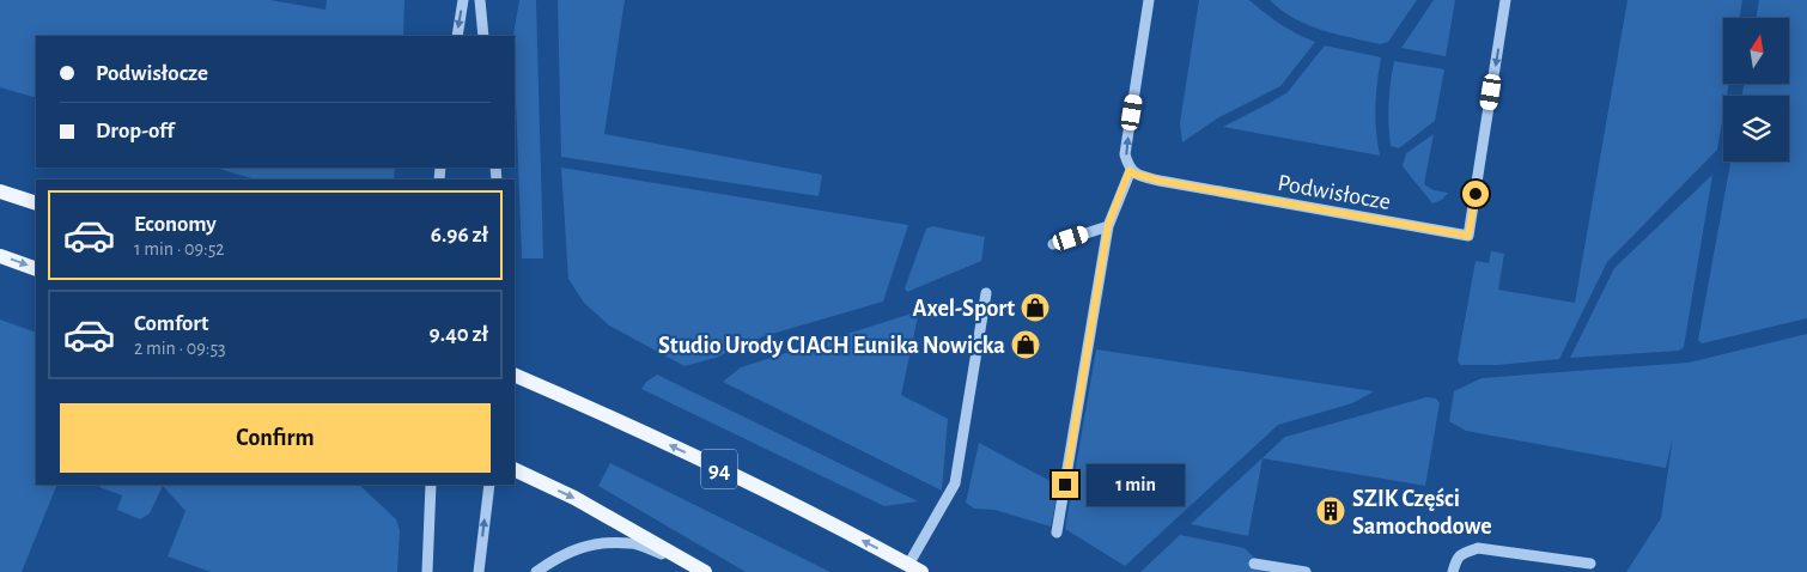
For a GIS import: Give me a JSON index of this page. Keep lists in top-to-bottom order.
{
  "streets": {
    "main road": ["94"],
    "street": ["Podwisłocze"]
  },
  "places": {
    "shop": ["Axel-Sport", "Studio Urody CIACH Eunika Nowicka"],
    "building": ["SZIK Części Samochodowe"]
  },
  "north": "top",
  "page": {
    "banner": ["Podwisłocze", "Drop-off"],
    "list": [
      {
        "name": "Economy",
        "note": "1 min · 09:52",
        "value": "6.96 zł"
      },
      {
        "name": "Comfort",
        "note": "2 min · 09:53",
        "value": "9.40 zł"
      }
    ],
    "buttons": "Confirm",
    "bubble": "1 min"
  }
}
